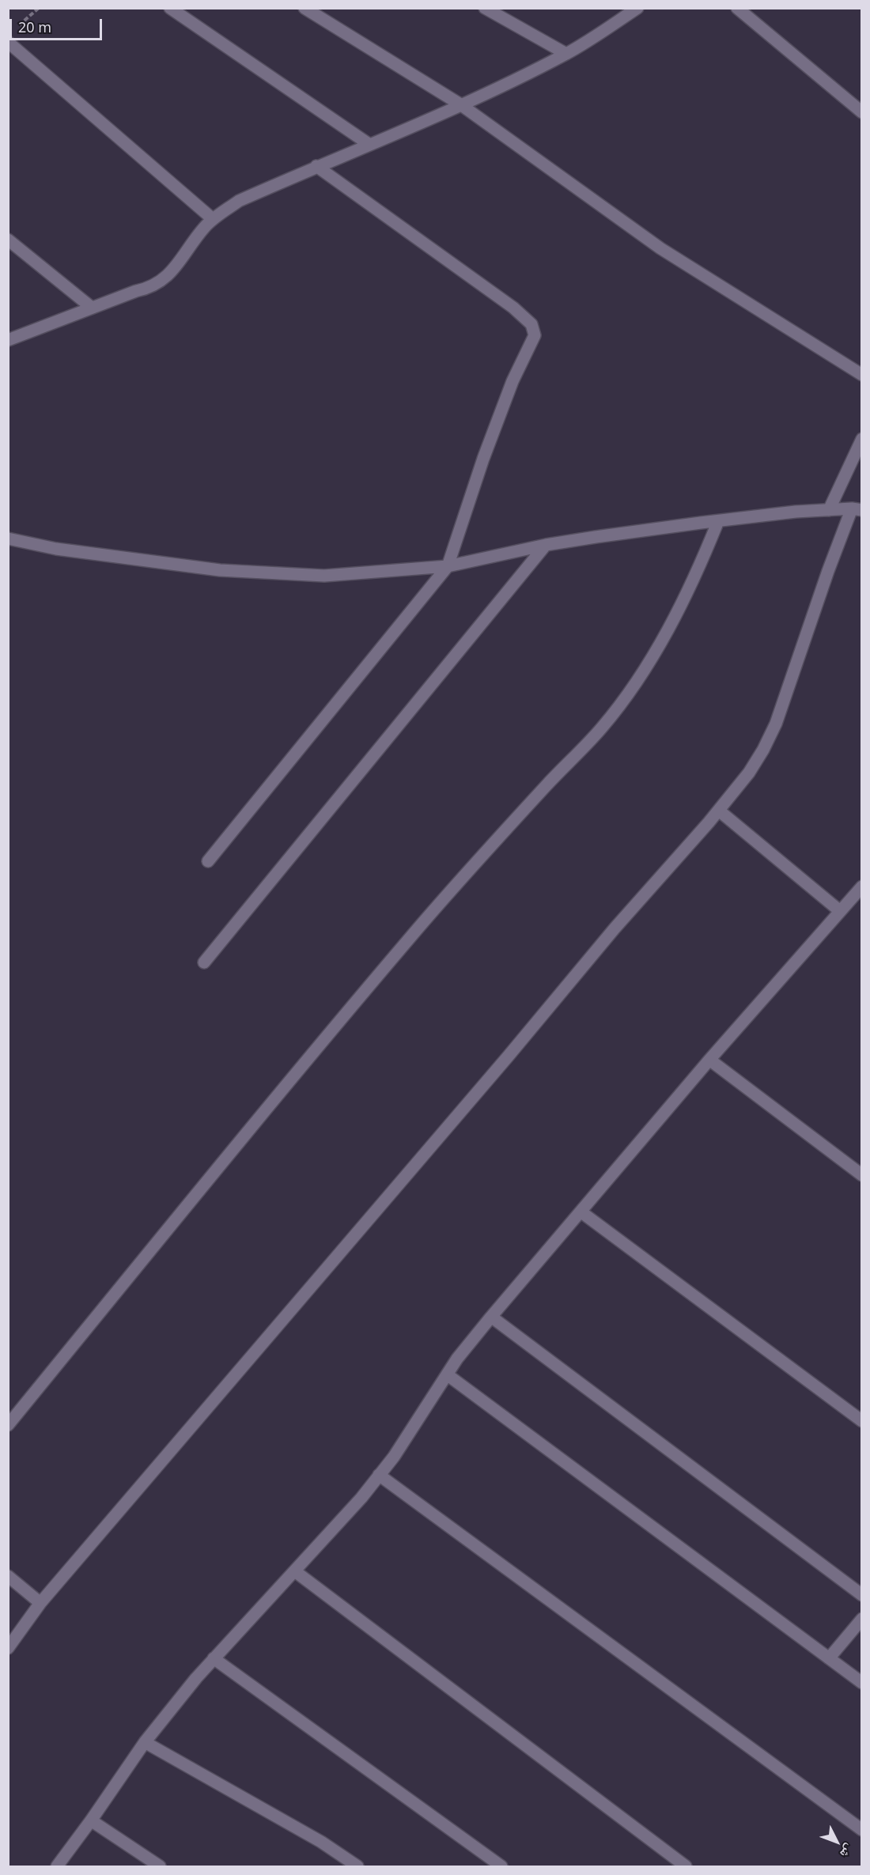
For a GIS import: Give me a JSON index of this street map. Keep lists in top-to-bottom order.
{
  "scale_bar": "20 m",
  "north": "bottom right"
}
